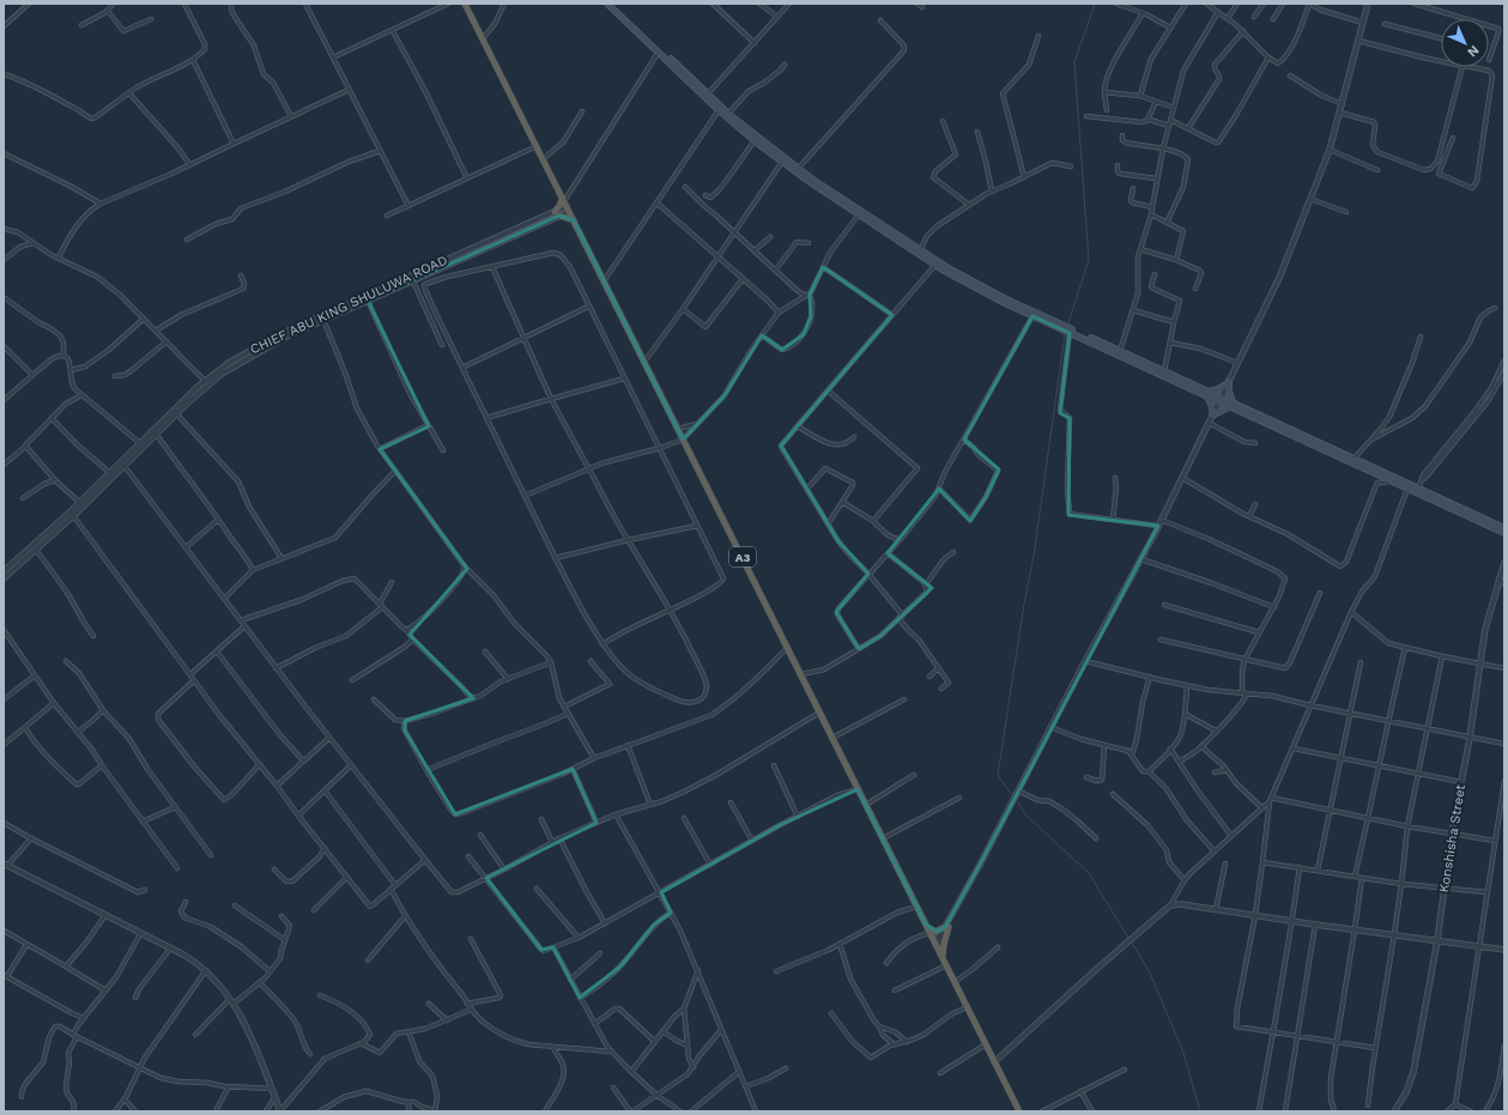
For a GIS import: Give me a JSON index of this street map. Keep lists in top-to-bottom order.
{
  "streets": {
    "highway": ["A3"],
    "street": ["CHIEF ABU KING SHULUWA ROAD", "Konshisha Street"]
  },
  "crossings": [
    ["CHIEF ABU KING SHULUWA ROAD", "A3"]
  ],
  "north": "bottom right"
}
